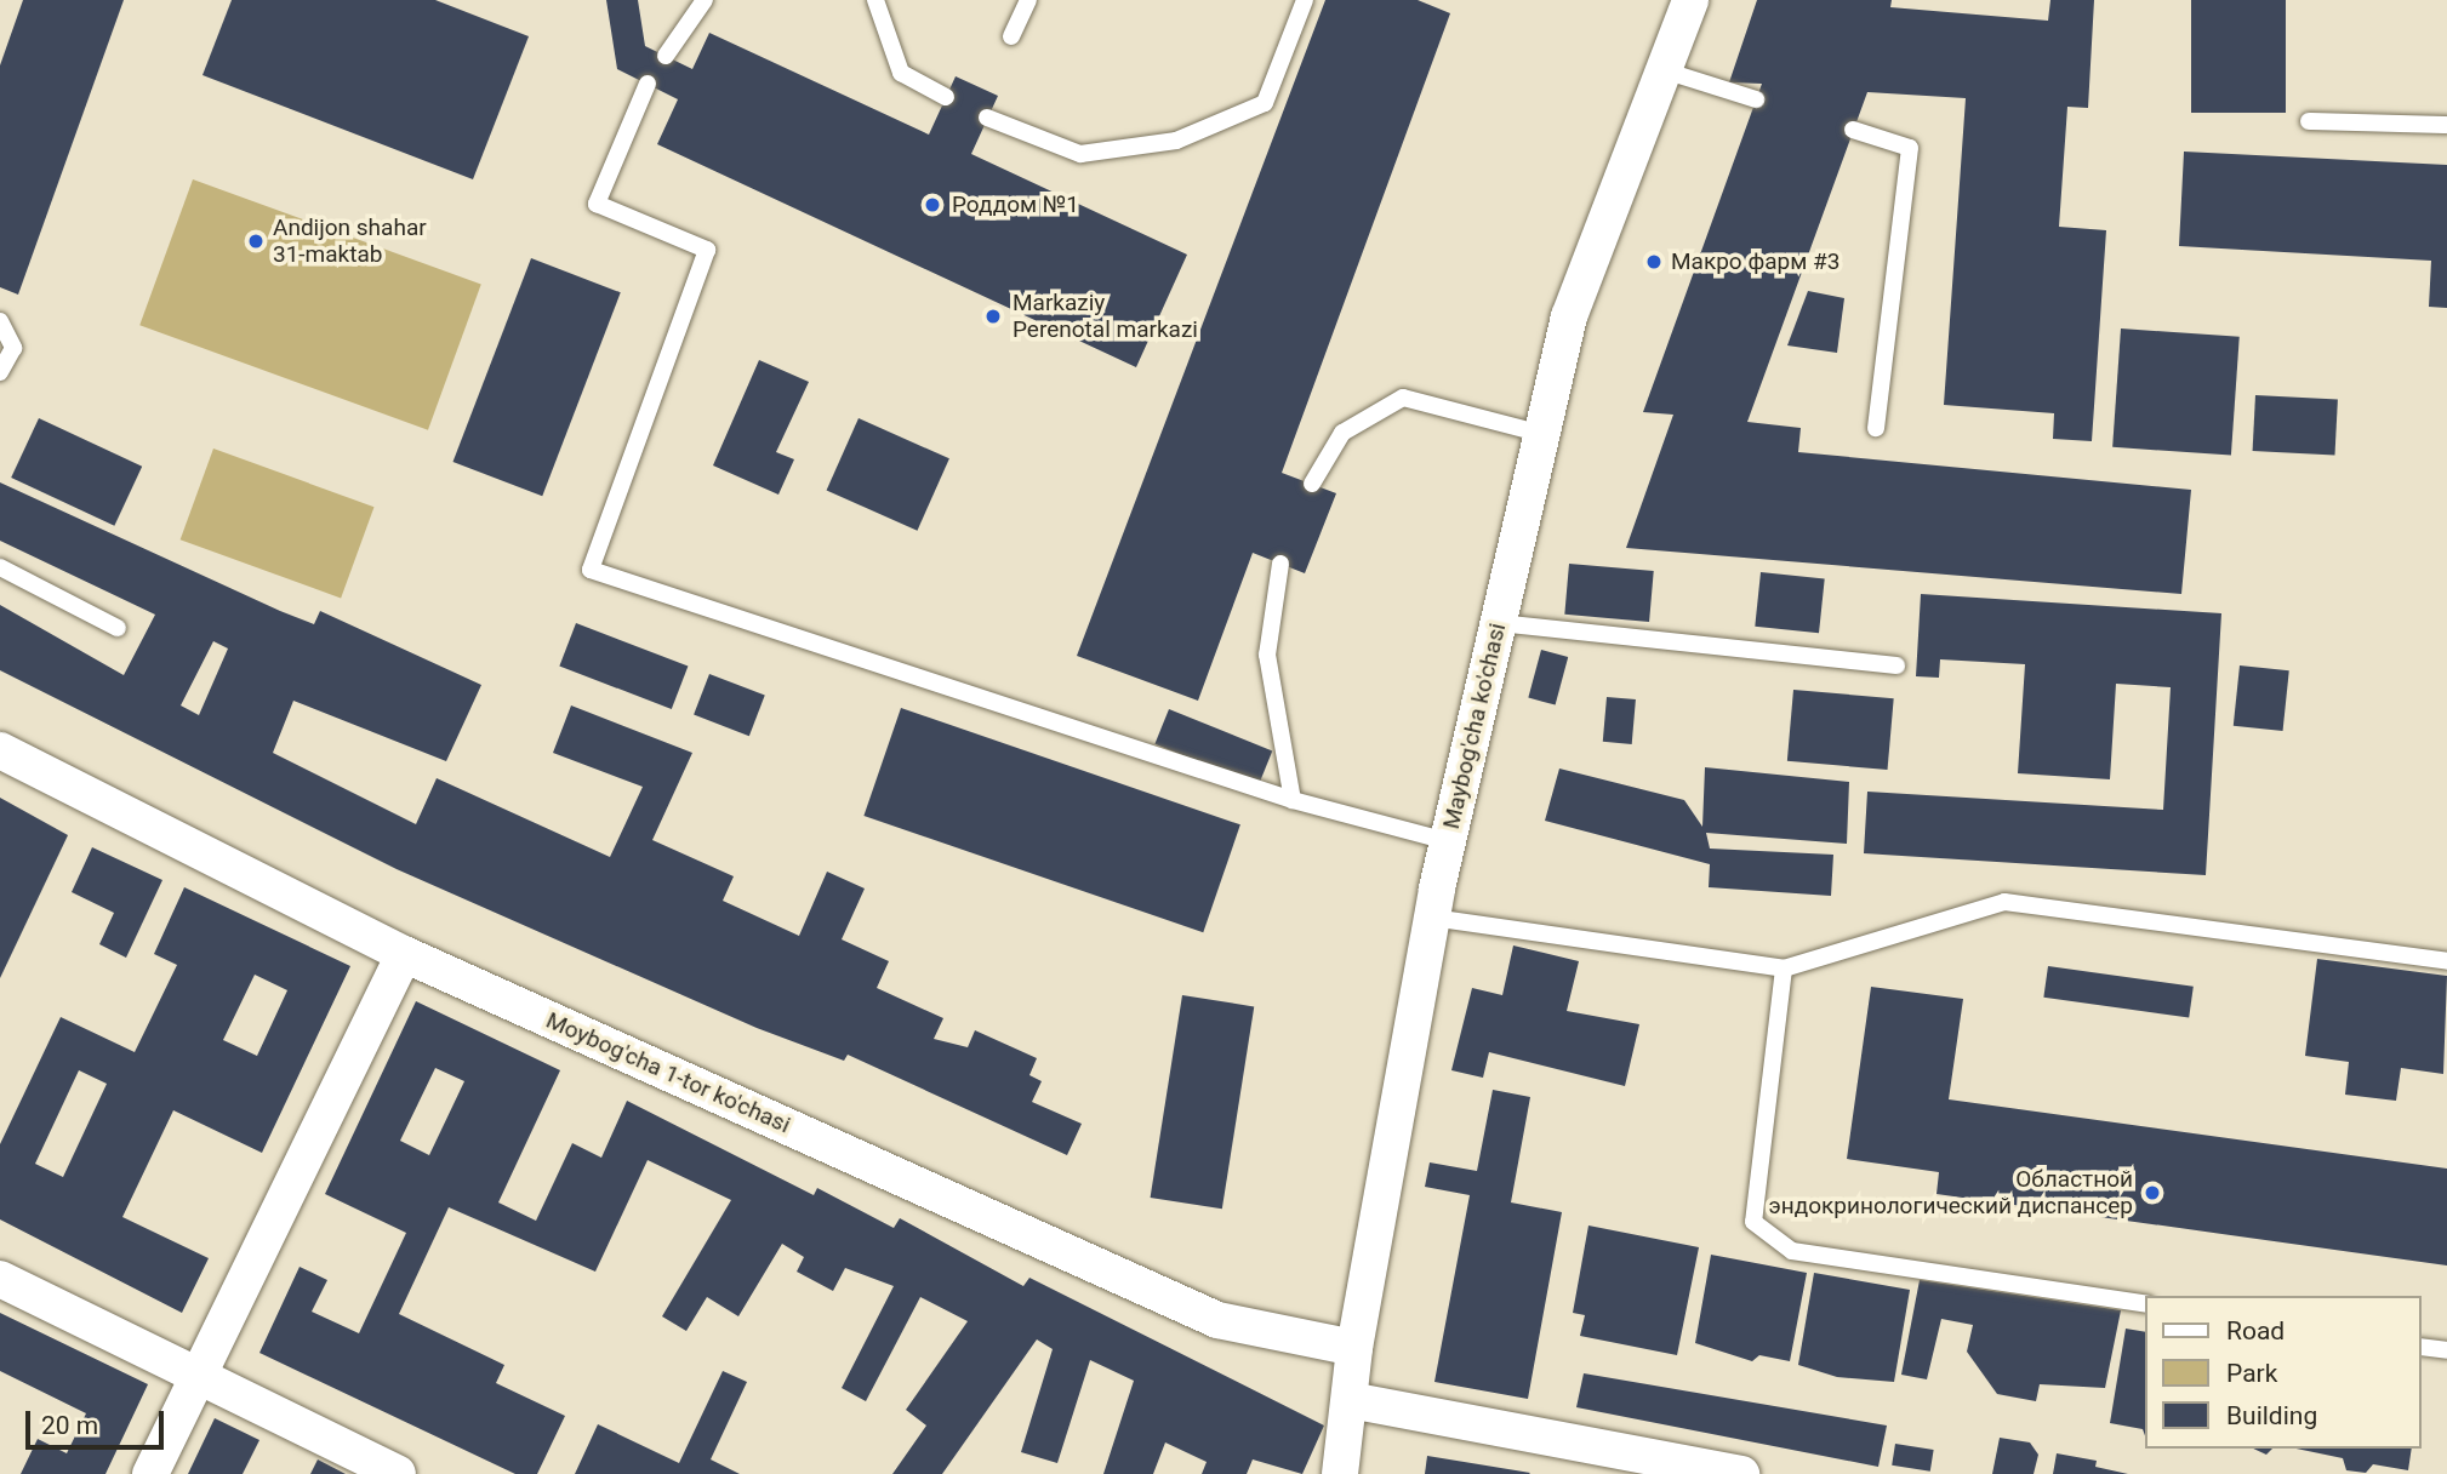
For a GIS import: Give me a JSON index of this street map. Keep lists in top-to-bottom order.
{
  "streets": {
    "street": ["Maybog'cha ko'chasi", "Moybog'cha 1-tor ko'chasi"]
  },
  "crossings": [
    ["Maybog'cha ko'chasi", "Moybog'cha 1-tor ko'chasi"]
  ],
  "places": [
    "Роддом №1",
    "Andijon shahar 31-maktab",
    "Макро фарм #3",
    "Markaziy Perenotal markazi",
    "Областной эндокринологический диспансер"
  ],
  "legend": ["Road", "Park", "Building"],
  "scale_bar": "20 m"
}
